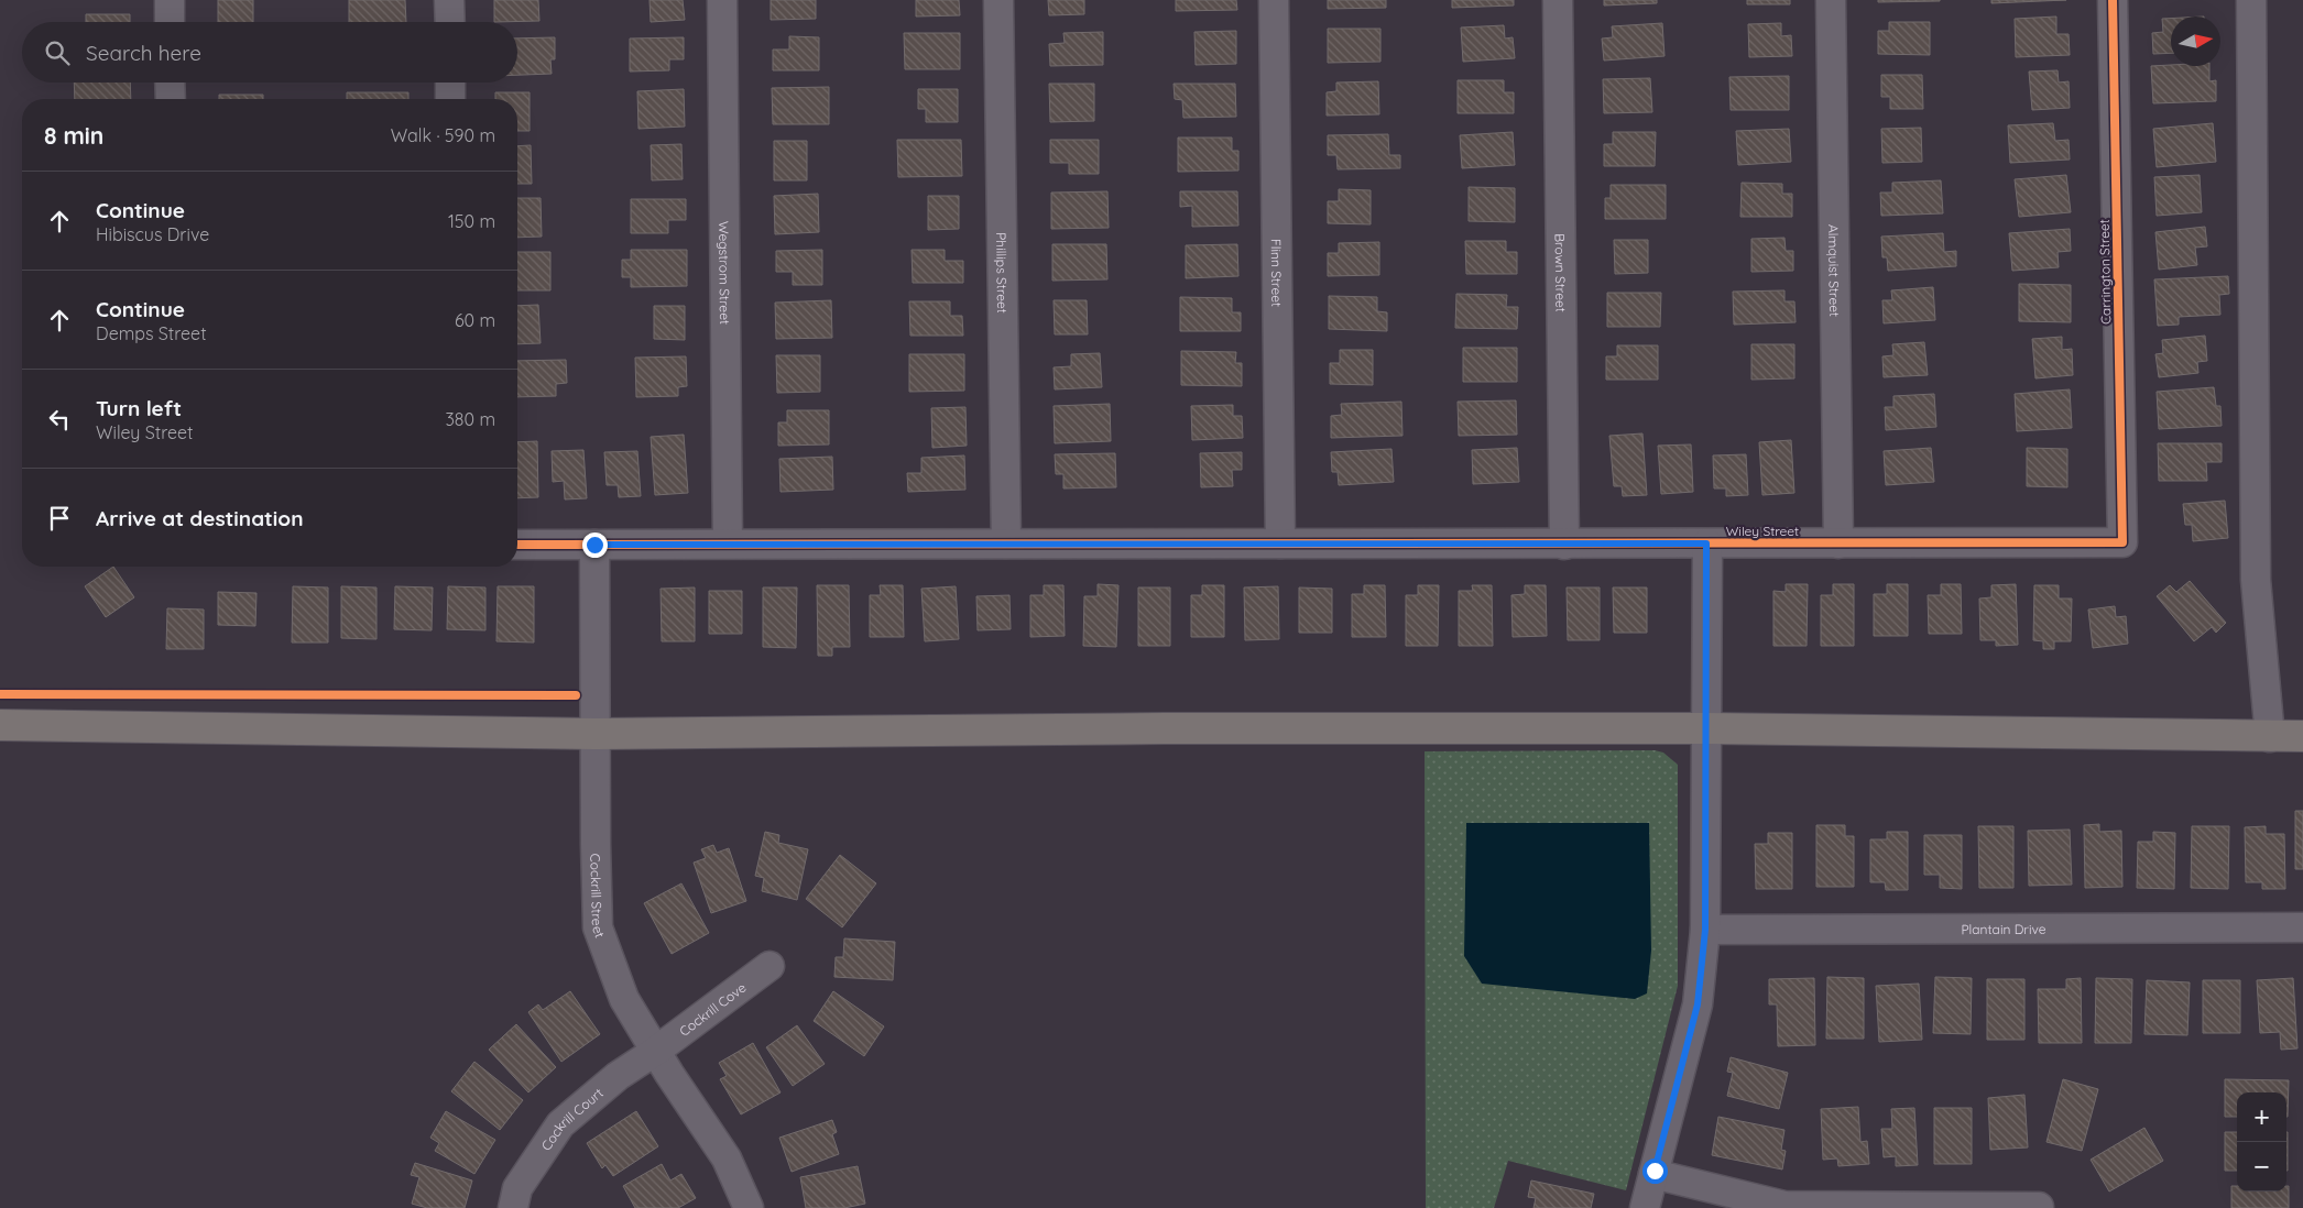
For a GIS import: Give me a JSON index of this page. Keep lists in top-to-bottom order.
{
  "streets": {
    "street": [
      "Wegstrom Street",
      "Phillips Street",
      "Flinn Street",
      "Brown Street",
      "Almquist Street",
      "Carrington Street",
      "Wiley Street",
      "Cockrill Street",
      "Plantain Drive",
      "Cockrill Cove",
      "Cockrill Court"
    ]
  },
  "crossings": [
    ["Wegstrom Street", "Wiley Street"],
    ["Phillips Street", "Wiley Street"],
    ["Flinn Street", "Wiley Street"],
    ["Brown Street", "Wiley Street"],
    ["Almquist Street", "Wiley Street"],
    ["Carrington Street", "Wiley Street"],
    ["Wiley Street", "Cockrill Street"],
    ["Cockrill Street", "Cockrill Cove"],
    ["Cockrill Street", "Cockrill Court"],
    ["Cockrill Cove", "Cockrill Court"]
  ],
  "north": "right",
  "page": {
    "search": "Search here",
    "heading": ["8 min", "Walk · 590 m"],
    "list": [
      ["Continue", "Hibiscus Drive", "150 m"],
      ["Continue", "Demps Street", "60 m"],
      ["Turn left", "Wiley Street", "380 m"],
      "Arrive at destination"
    ],
    "map_buttons": ["+", "−"]
  }
}
